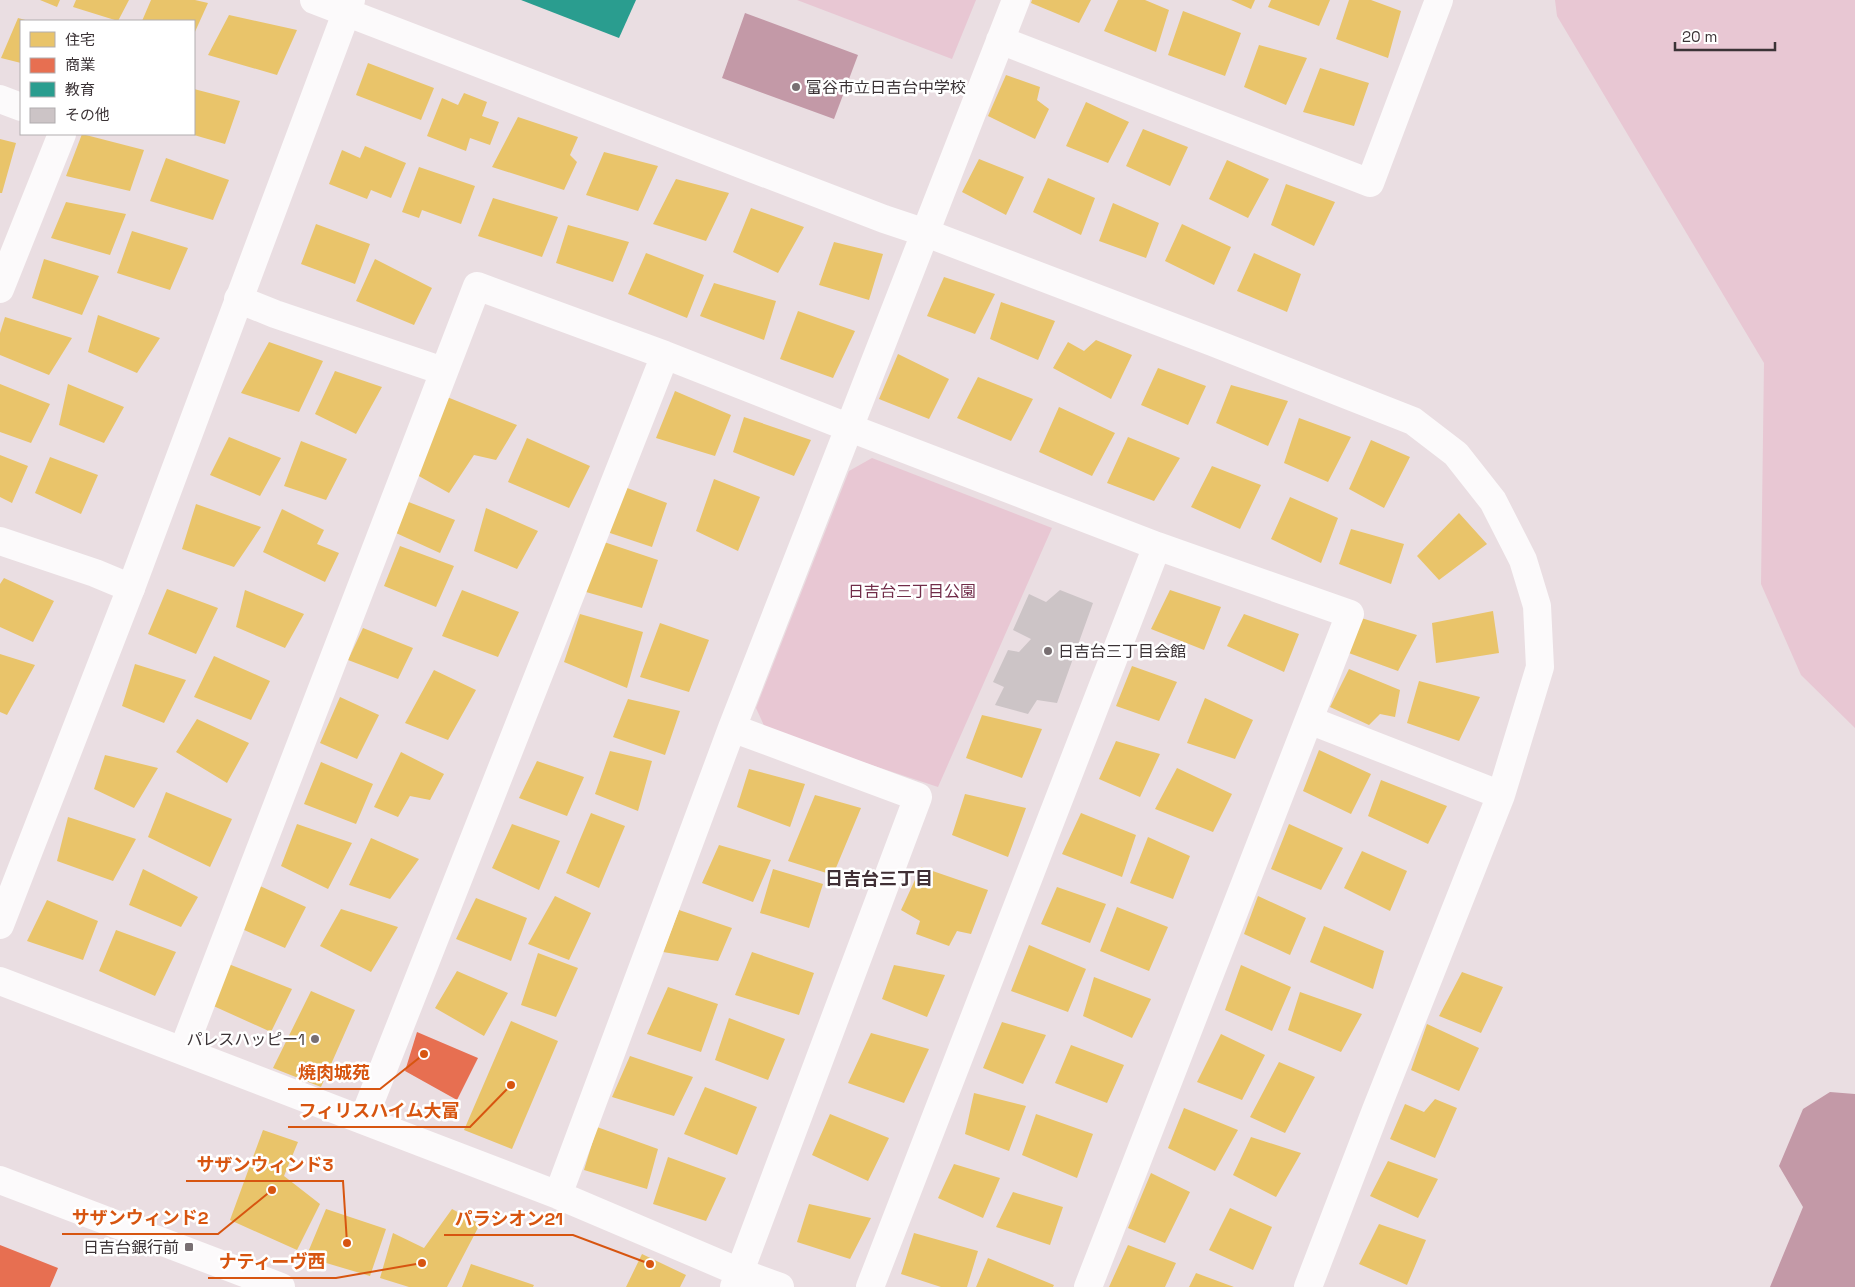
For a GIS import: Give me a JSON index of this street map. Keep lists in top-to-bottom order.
{
  "districts": ["日吉台三丁目"],
  "parks": ["日吉台三丁目公園"],
  "places": {
    "other": [
      "富谷市立日吉台中学校",
      "日吉台三丁目会館",
      "パレスハッピー1",
      "焼肉城苑",
      "フィリスハイム大富",
      "サザンウィンド2",
      "サザンウィンド3",
      "ナティーヴ西",
      "パラシオン21"
    ],
    "transit": ["日吉台銀行前"]
  },
  "legend": [
    "住宅",
    "商業",
    "教育",
    "その他"
  ],
  "scale_bar": "20 m"
}
